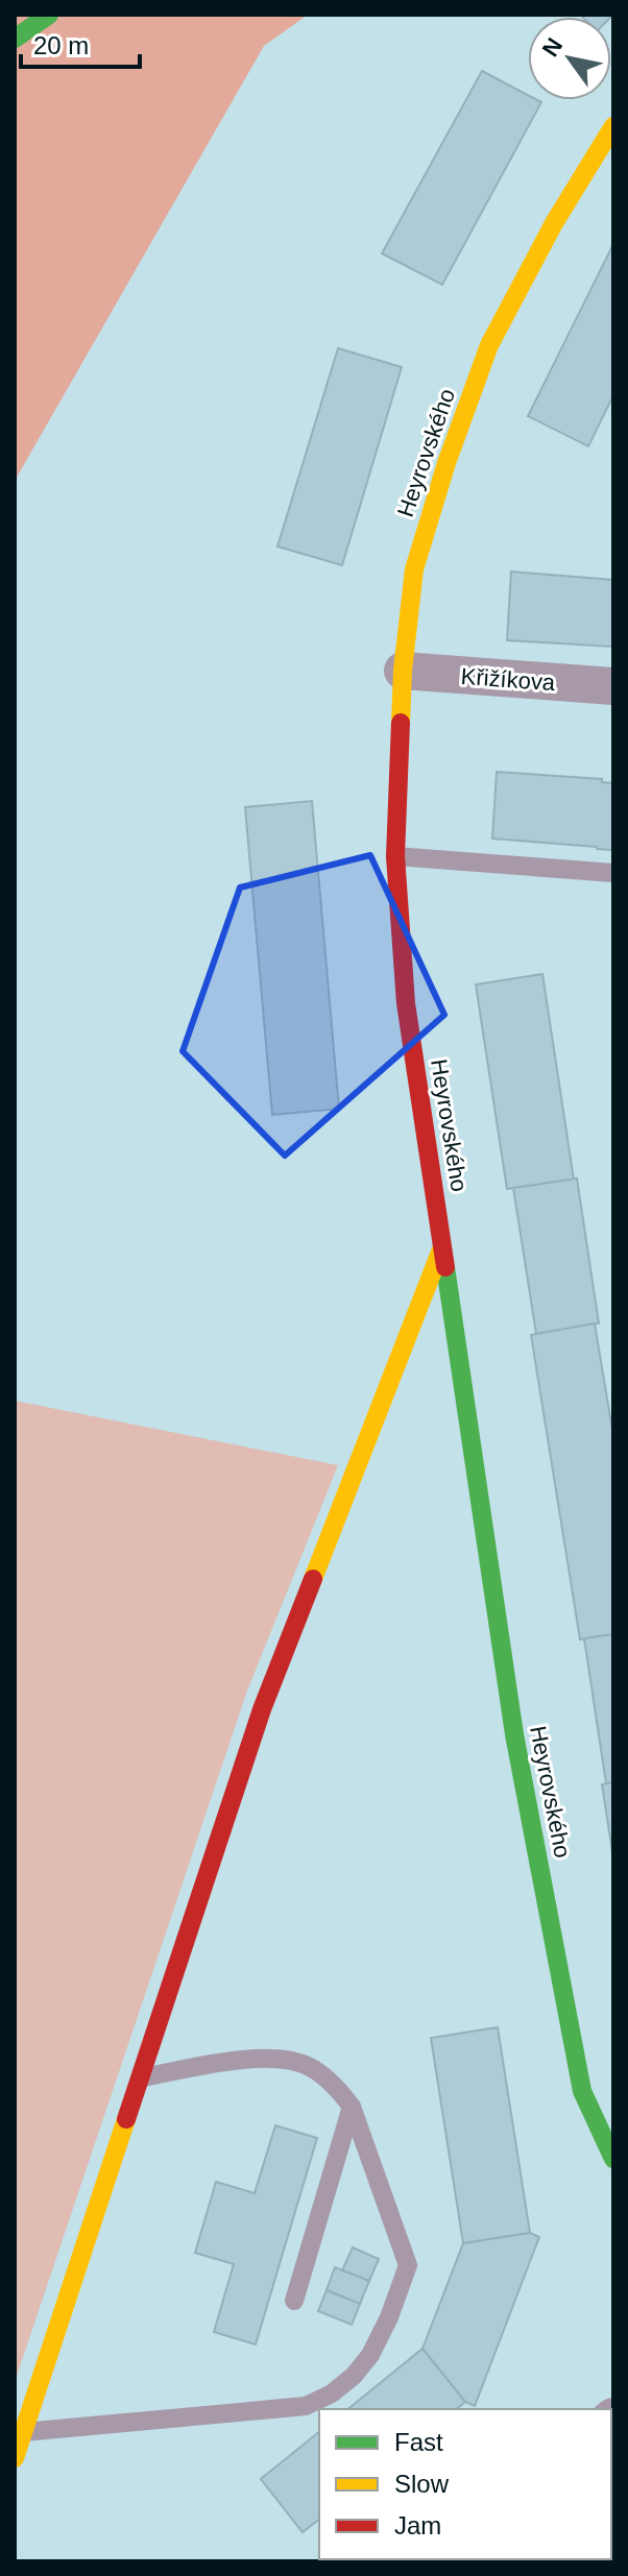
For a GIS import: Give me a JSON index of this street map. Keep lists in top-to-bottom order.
{
  "streets": {
    "street": ["Heyrovského", "Křižíkova"]
  },
  "crossings": [
    ["Heyrovského", "Křižíkova"]
  ],
  "legend": ["Fast", "Slow", "Jam"],
  "scale_bar": "20 m",
  "north": "top left"
}
